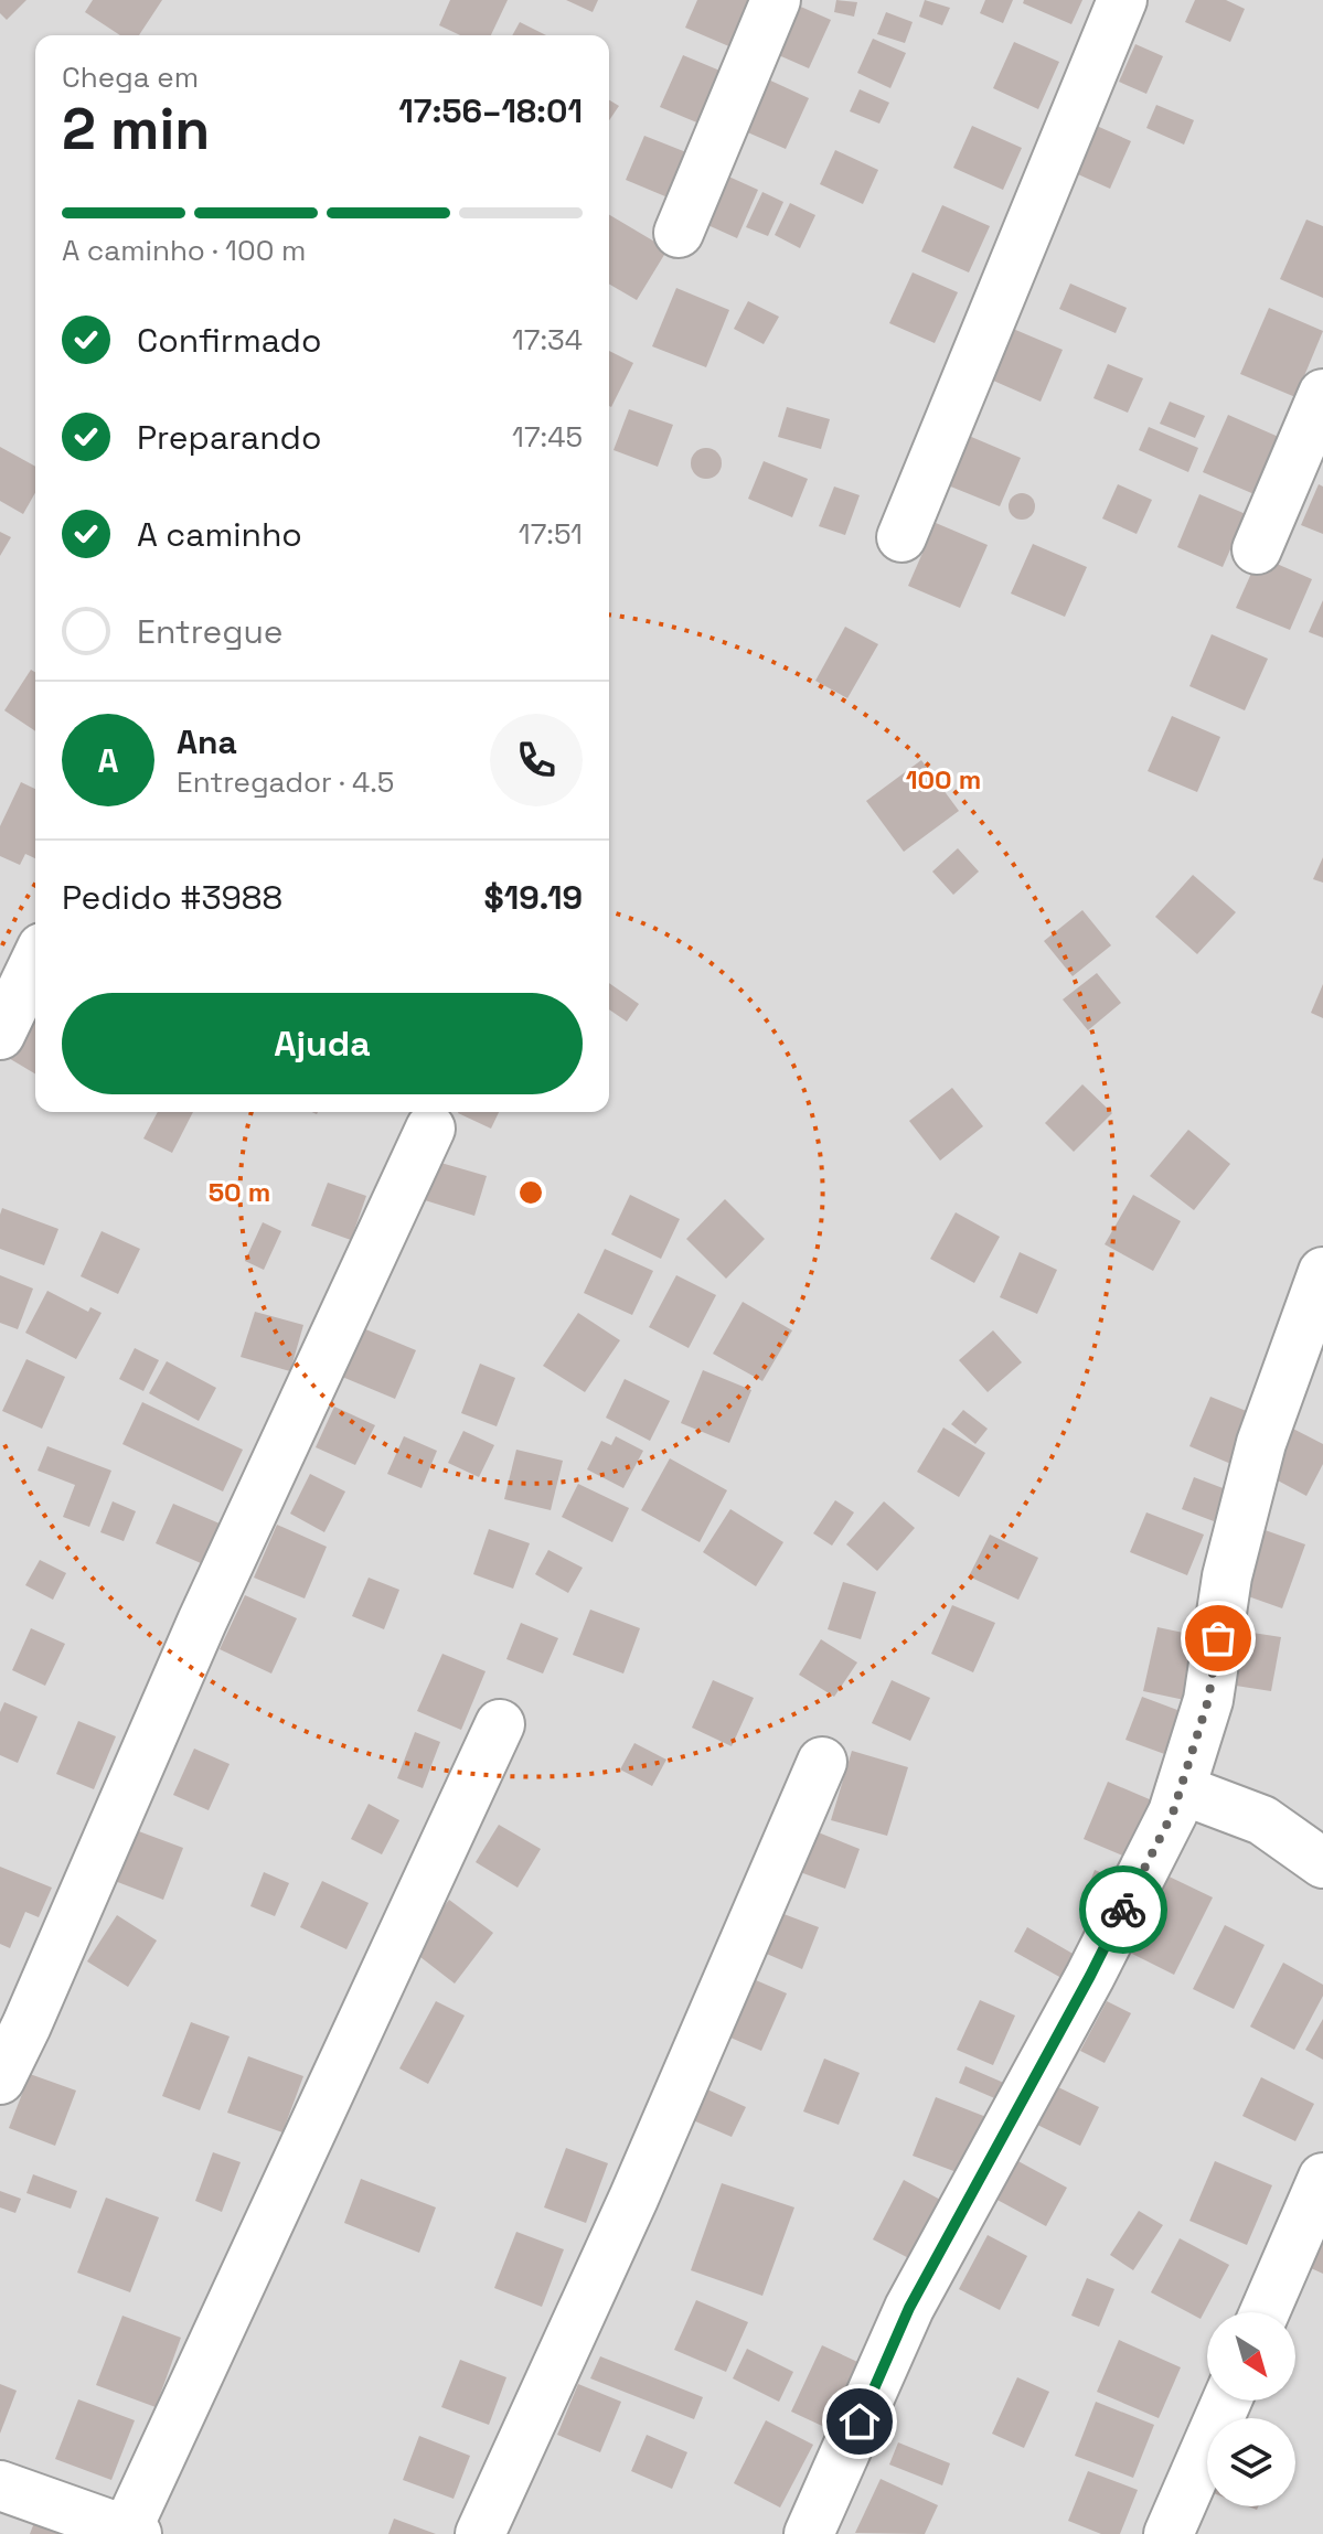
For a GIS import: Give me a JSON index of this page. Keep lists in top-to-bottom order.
{
  "north": "bottom right",
  "page": {
    "heading": ["2 min", "Chega em", "17:56–18:01"],
    "panel": [
      "Ana",
      "Entregador · 4.5",
      "Pedido #3988",
      "$19.19"
    ],
    "bar": "A caminho · 100 m",
    "list": [
      ["Confirmado", "17:34"],
      ["Preparando", "17:45"],
      ["A caminho", "17:51"],
      "Entregue"
    ],
    "round": "A",
    "buttons": "Ajuda"
  },
  "rings": ["100 m", "50 m"]
}
